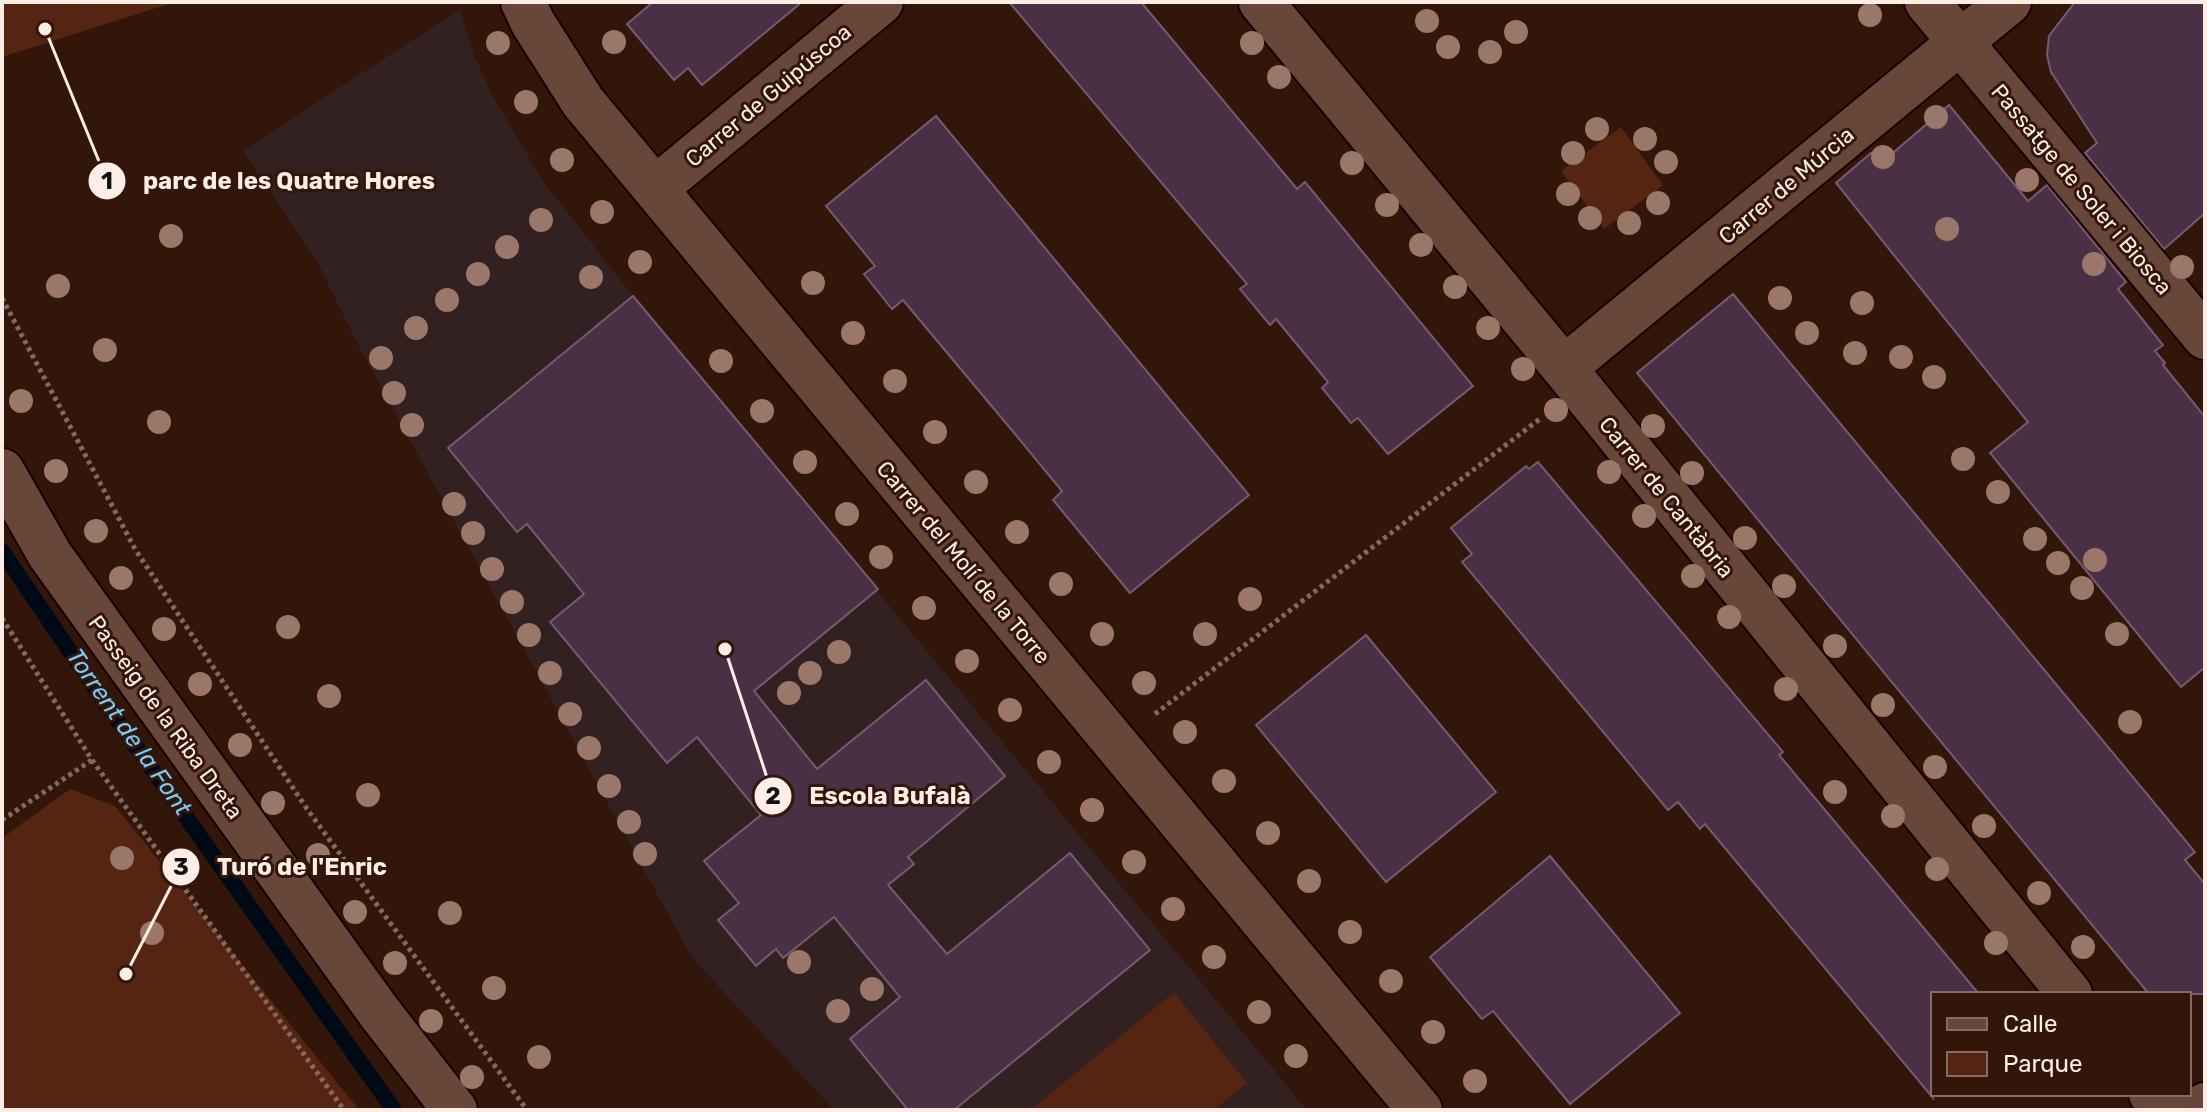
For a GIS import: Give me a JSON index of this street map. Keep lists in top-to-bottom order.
{
  "streets": {
    "street": [
      "Carrer de Guipúscoa",
      "Carrer de Múrcia",
      "Passatge de Soler i Biosca",
      "Carrer de Cantàbria",
      "Carrer del Molí de la Torre",
      "Passeig de la Riba Dreta"
    ]
  },
  "crossings": [
    ["Carrer de Guipúscoa", "Carrer del Molí de la Torre"],
    ["Carrer de Múrcia", "Passatge de Soler i Biosca"],
    ["Carrer de Múrcia", "Carrer de Cantàbria"]
  ],
  "water": ["Torrent de la Font"],
  "places": ["parc de les Quatre Hores", "Escola Bufalà", "Turó de l'Enric"],
  "legend": ["Calle", "Parque"]
}
